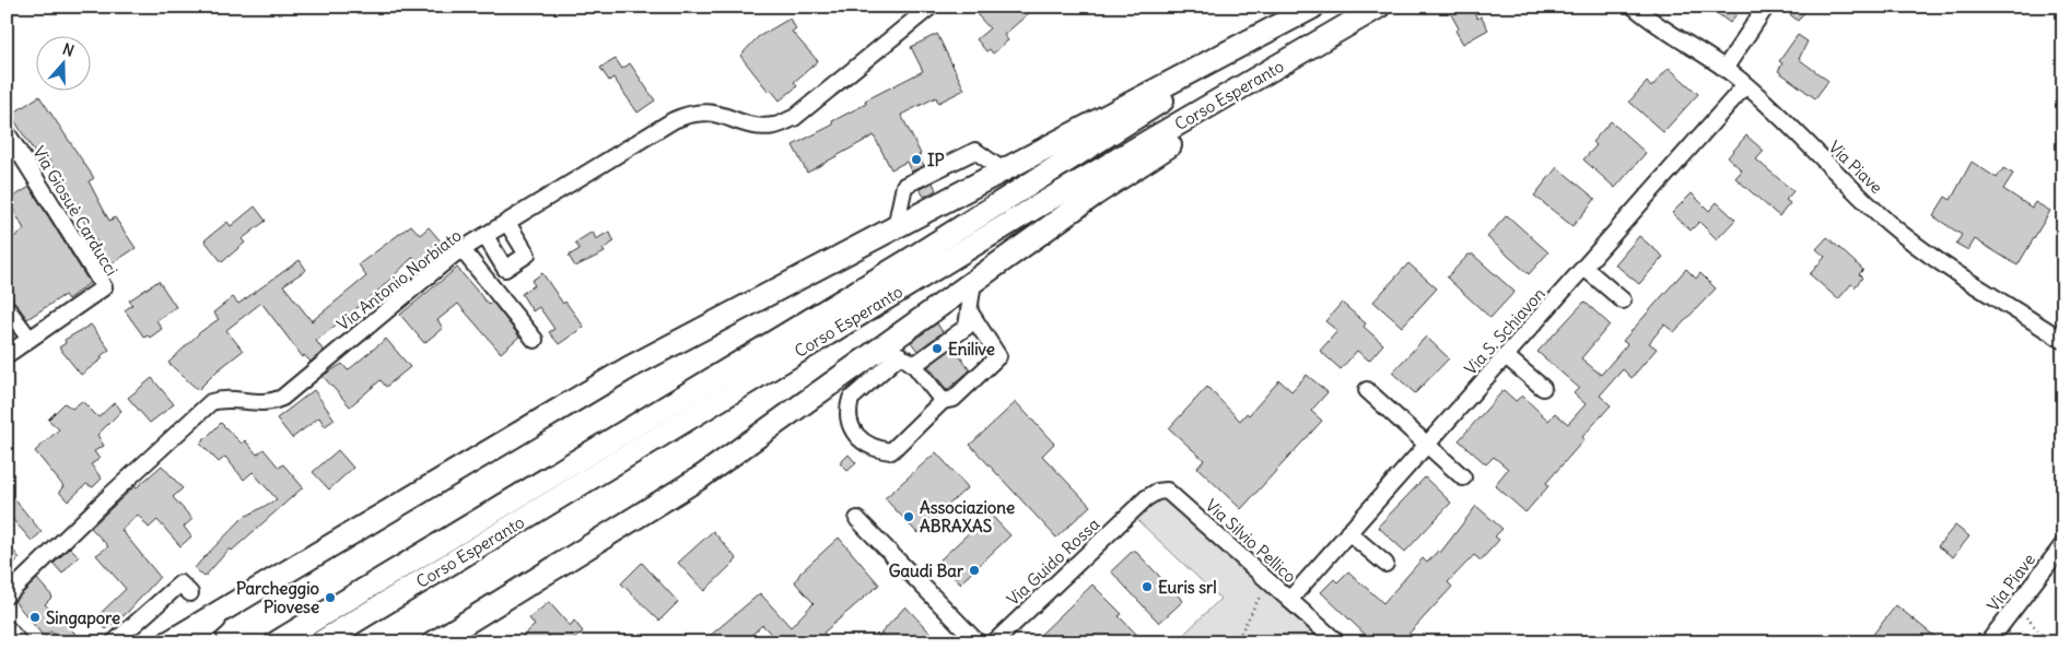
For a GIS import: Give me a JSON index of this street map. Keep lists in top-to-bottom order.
{
  "streets": {
    "highway": ["Corso Esperanto"],
    "street": [
      "Via Piave",
      "Via Giosuè Carducci",
      "Via Antonio Norbiato",
      "Via S. Schiavon",
      "Via Silvio Pellico",
      "Via Guido Rossa"
    ]
  },
  "crossings": [
    ["Via Piave", "Via S. Schiavon"],
    ["Via S. Schiavon", "Via Silvio Pellico"],
    ["Via Silvio Pellico", "Via Guido Rossa"]
  ],
  "places": [
    "IP",
    "Enilive",
    "Associazione ABRAXAS",
    "Gaudi Bar",
    "Euris srl",
    "Parcheggio Piovese",
    "Singapore"
  ],
  "north": "top"
}
